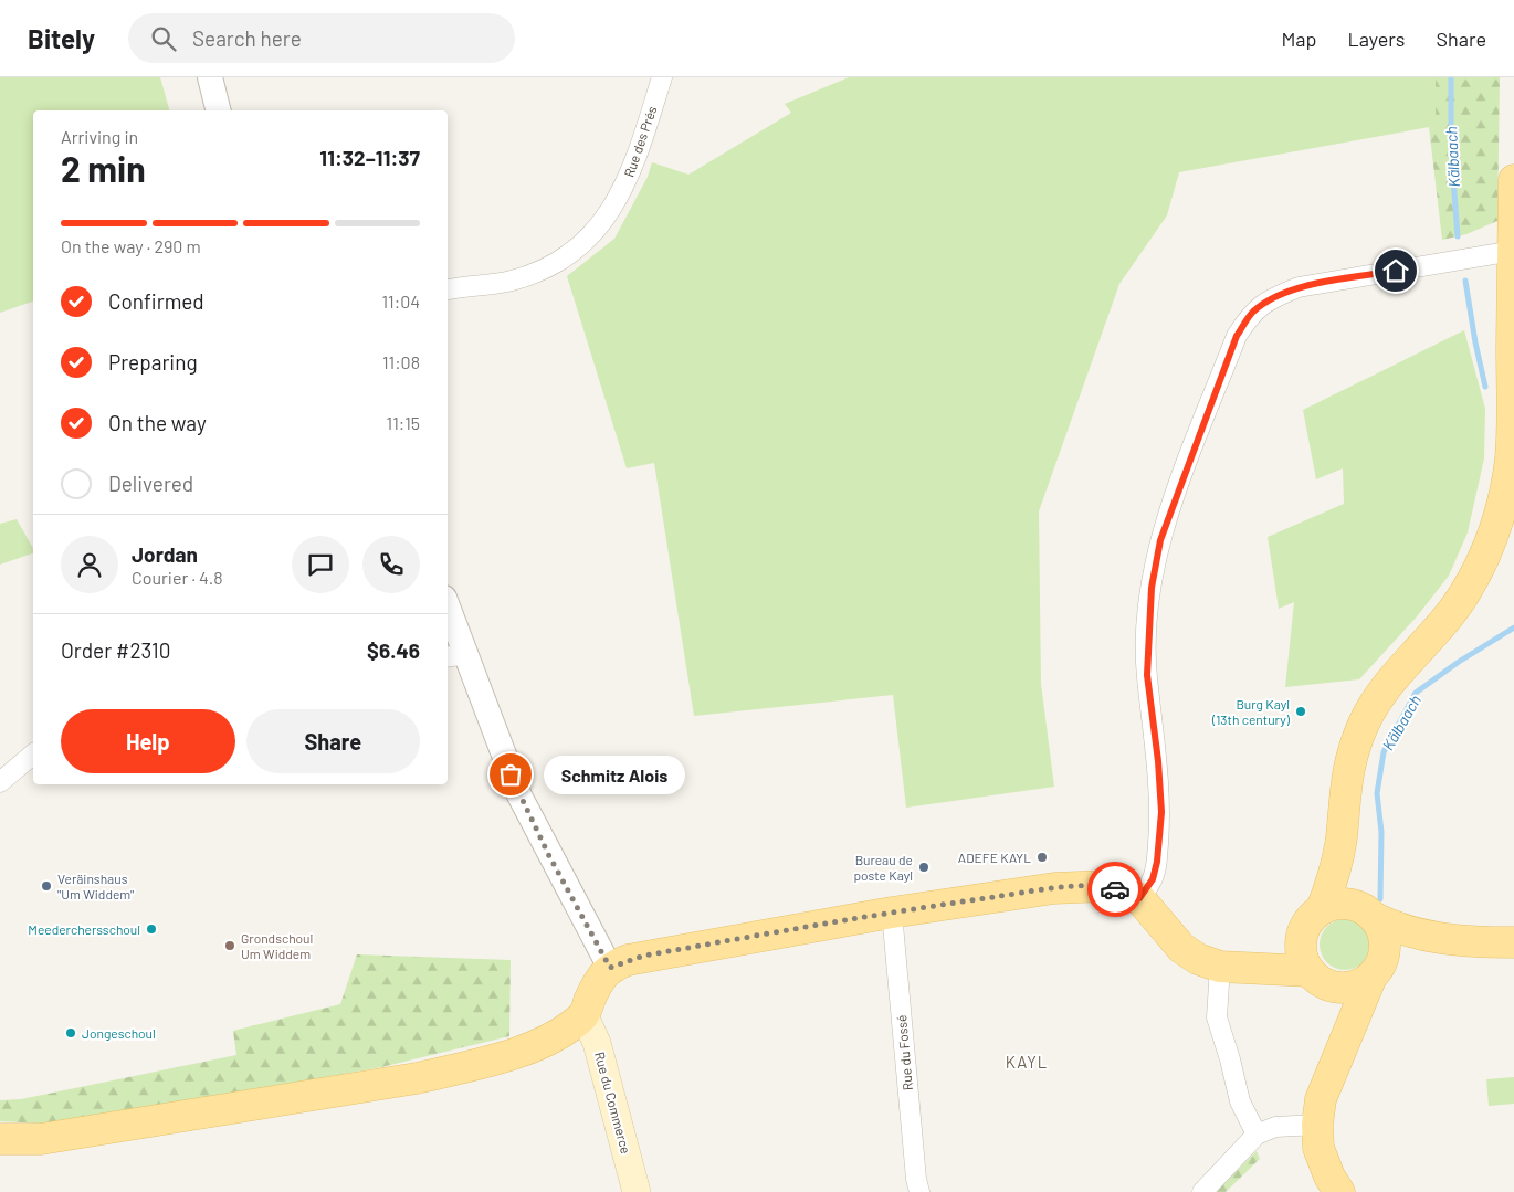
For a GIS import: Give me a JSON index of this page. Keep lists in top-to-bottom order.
{
  "streets": {
    "main road": ["Rue du Commerce"],
    "street": ["Rue des Prés", "Rue du Fossé"]
  },
  "districts": ["KAYL"],
  "water": ["Kälbaach"],
  "places": [
    "Burg Kayl (13th century)",
    "Schmitz Alois",
    "ADEFE KAYL",
    "Bureau de poste Kayl",
    "Veräinshaus \"Um Widdem\"",
    "Meederchersschoul",
    "Grondschoul Um Widdem",
    "Jongeschoul"
  ],
  "page": {
    "header": "Bitely",
    "search": "Search here",
    "nav": ["Map", "Layers", "Share"],
    "heading": ["2 min", "Arriving in", "11:32–11:37"],
    "panel": [
      "Jordan",
      "Courier · 4.8",
      "Order #2310",
      "$6.46"
    ],
    "bar": "On the way · 290 m",
    "list": [
      ["Confirmed", "11:04"],
      ["Preparing", "11:08"],
      ["On the way", "11:15"],
      "Delivered"
    ],
    "buttons": ["Help", "Share"],
    "bubble": "Schmitz Alois"
  }
}
